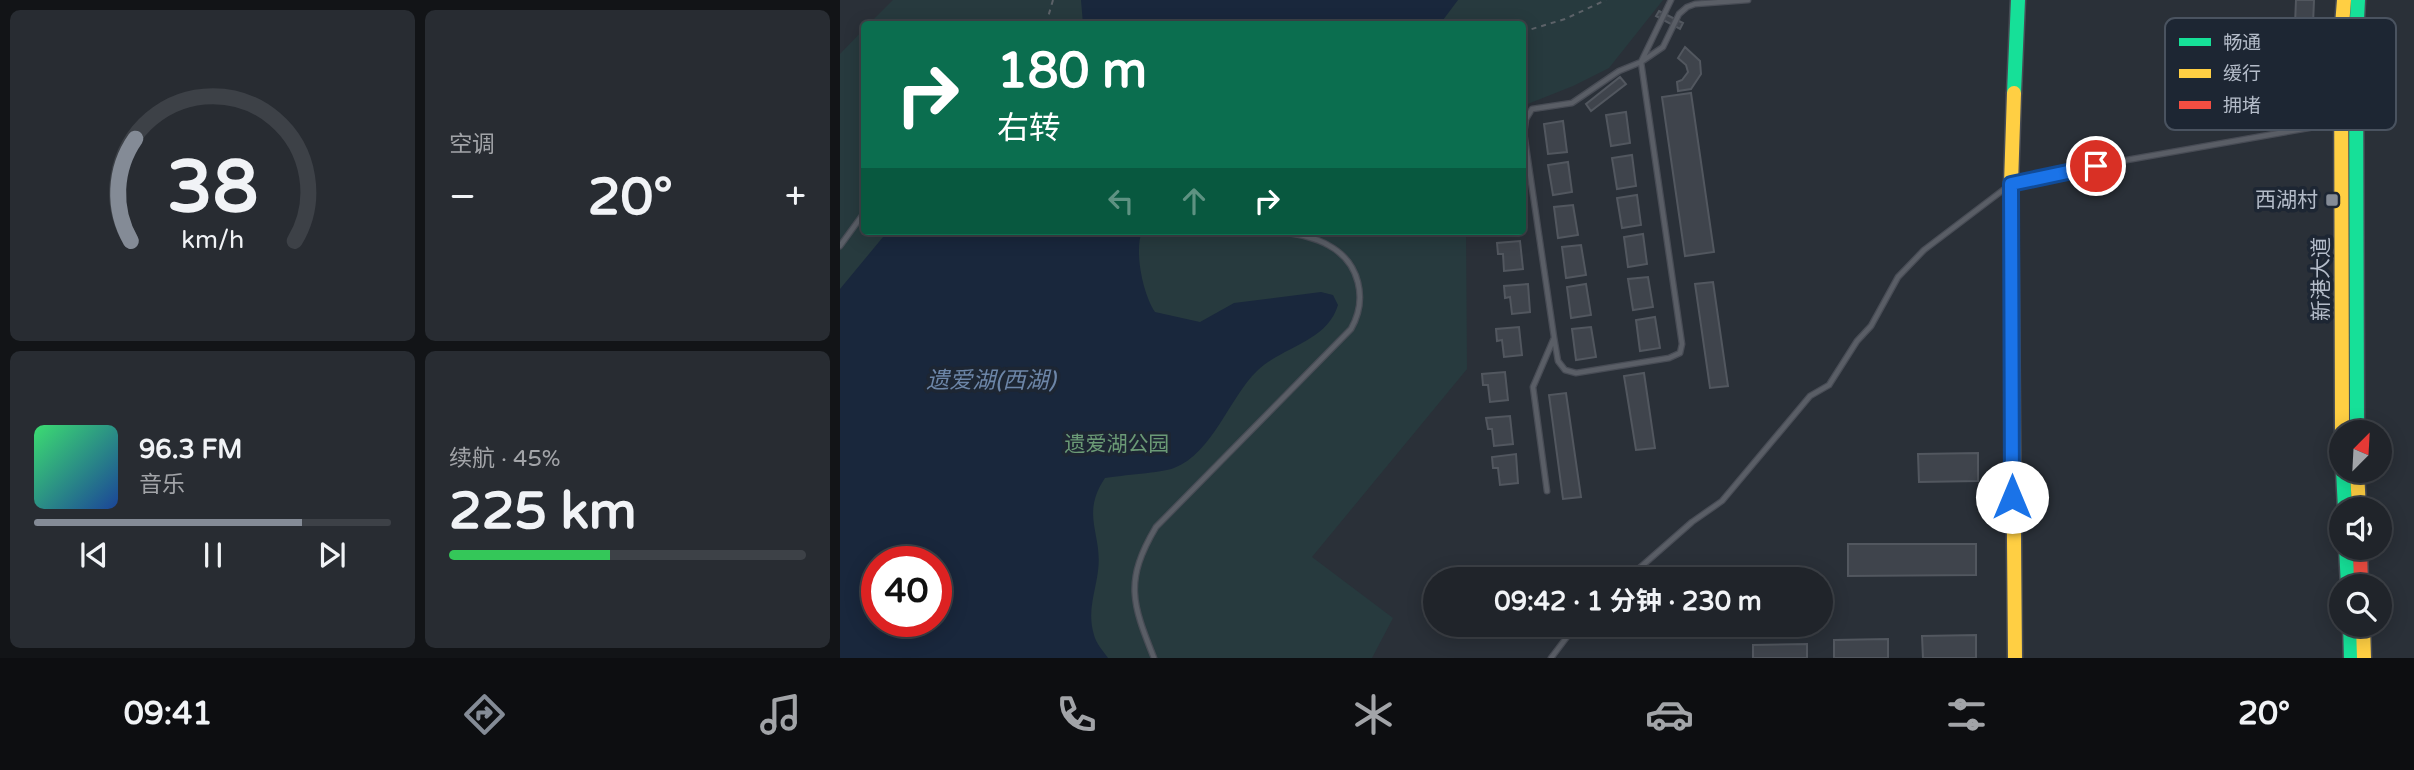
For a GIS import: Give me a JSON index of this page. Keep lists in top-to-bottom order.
{
  "streets": {
    "main road": ["新港大道"]
  },
  "water": ["遗爱湖(西湖)"],
  "parks": ["遗爱湖公园"],
  "places": {
    "transit": ["西湖村"]
  },
  "legend": ["畅通", "缓行", "拥堵"],
  "north": "top right",
  "page": {
    "tile": [
      "空调",
      ["续航 · 45%", "225 km"]
    ],
    "turn": ["180 m", "右转"],
    "heat": ["−", "20°", "+"],
    "song": ["96.3 FM", "音乐"],
    "limit": "40",
    "trip": "09:42 · 1 分钟 · 230 m",
    "tabs": ["09:41", "20°"],
    "gauge": ["38", "km/h"]
  }
}
